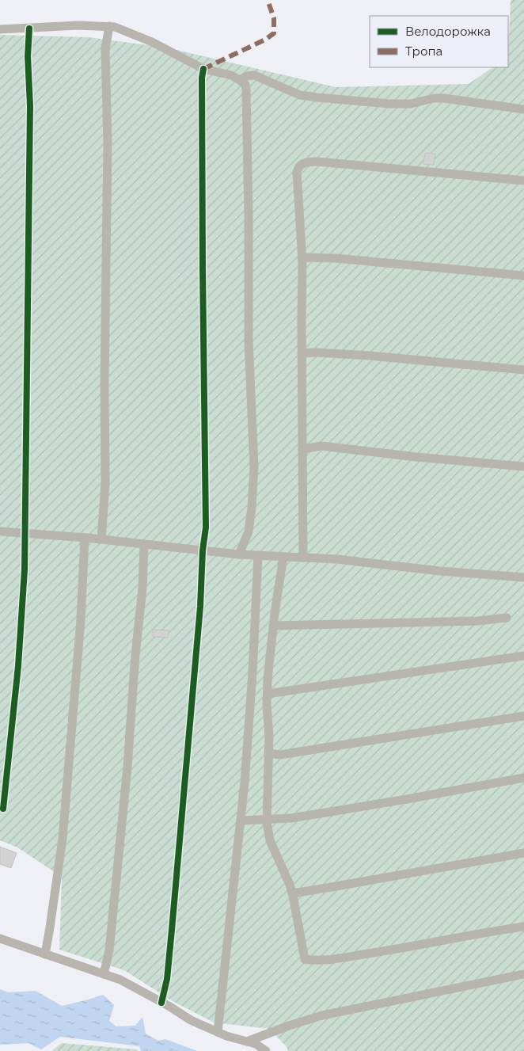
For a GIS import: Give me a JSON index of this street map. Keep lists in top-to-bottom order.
{
  "legend": ["Велодорожка", "Тропа"]
}
